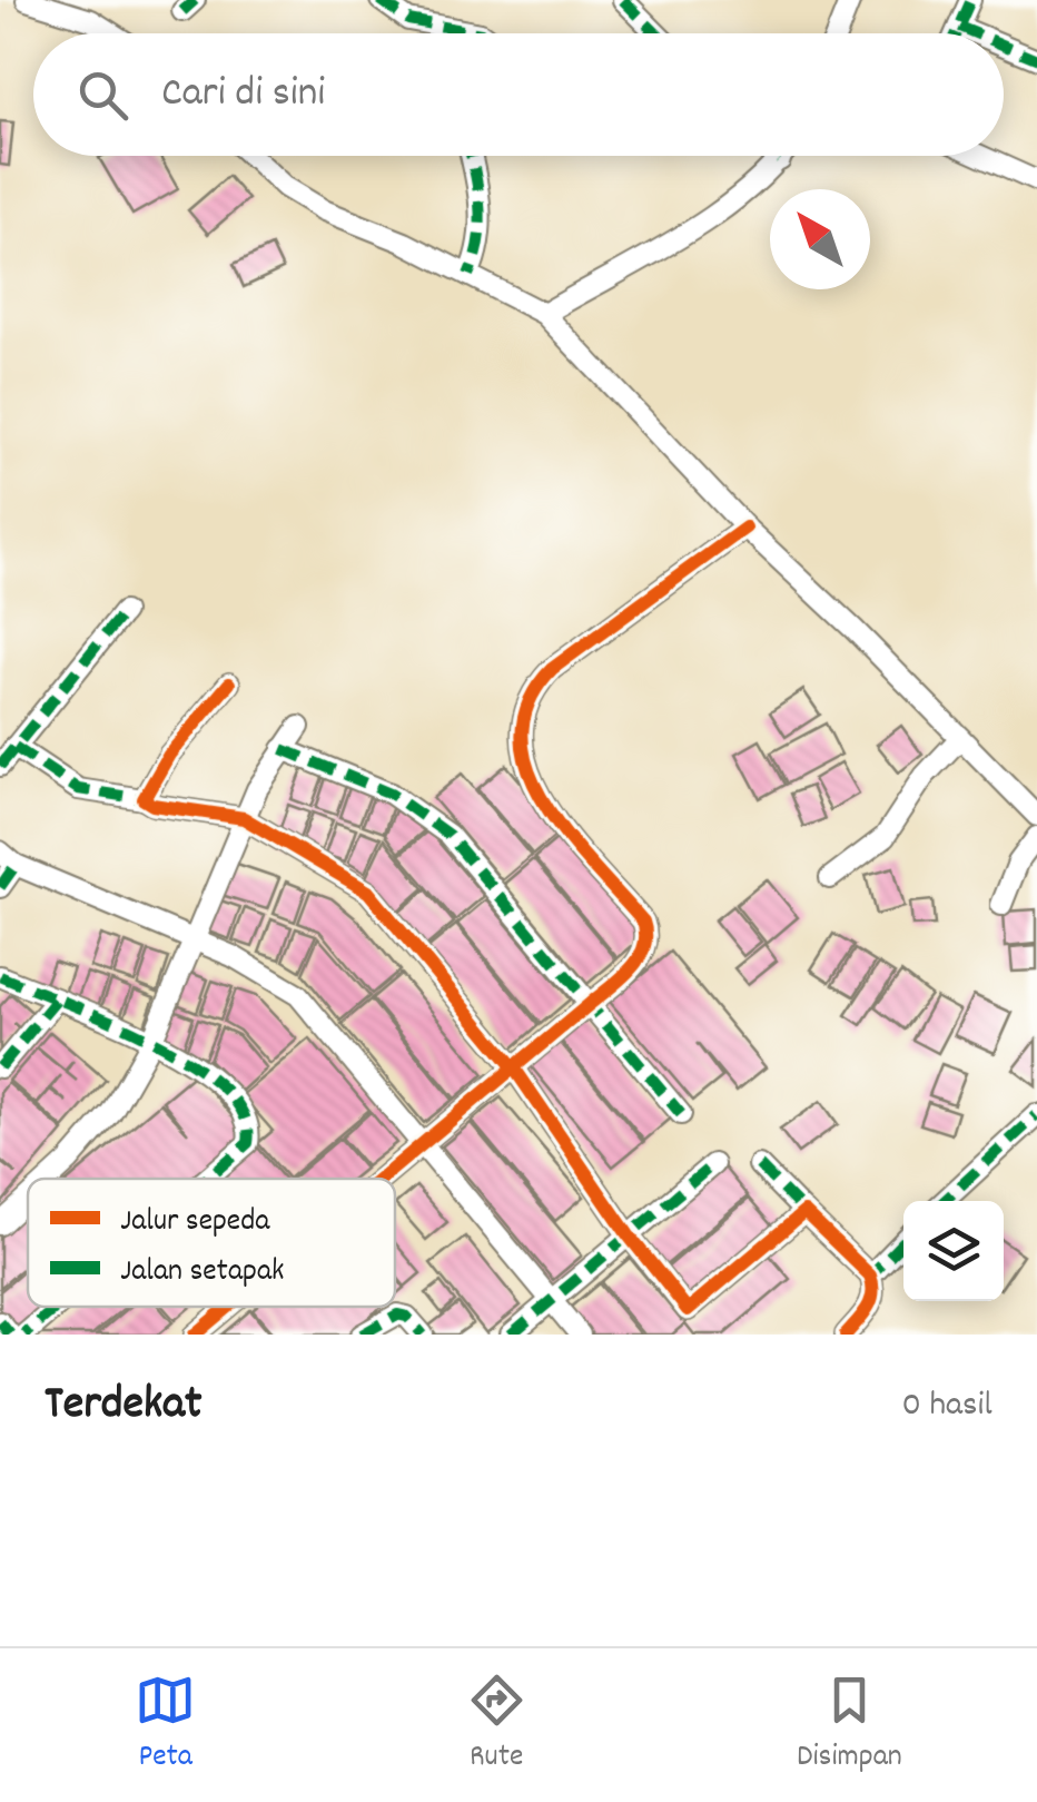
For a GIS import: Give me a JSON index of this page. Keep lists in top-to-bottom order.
{
  "legend": ["Jalur sepeda", "Jalan setapak"],
  "north": "top left",
  "page": {
    "search": "Cari di sini",
    "heading": ["Terdekat", "0 hasil"],
    "nav": ["Peta", "Rute", "Disimpan"]
  }
}
